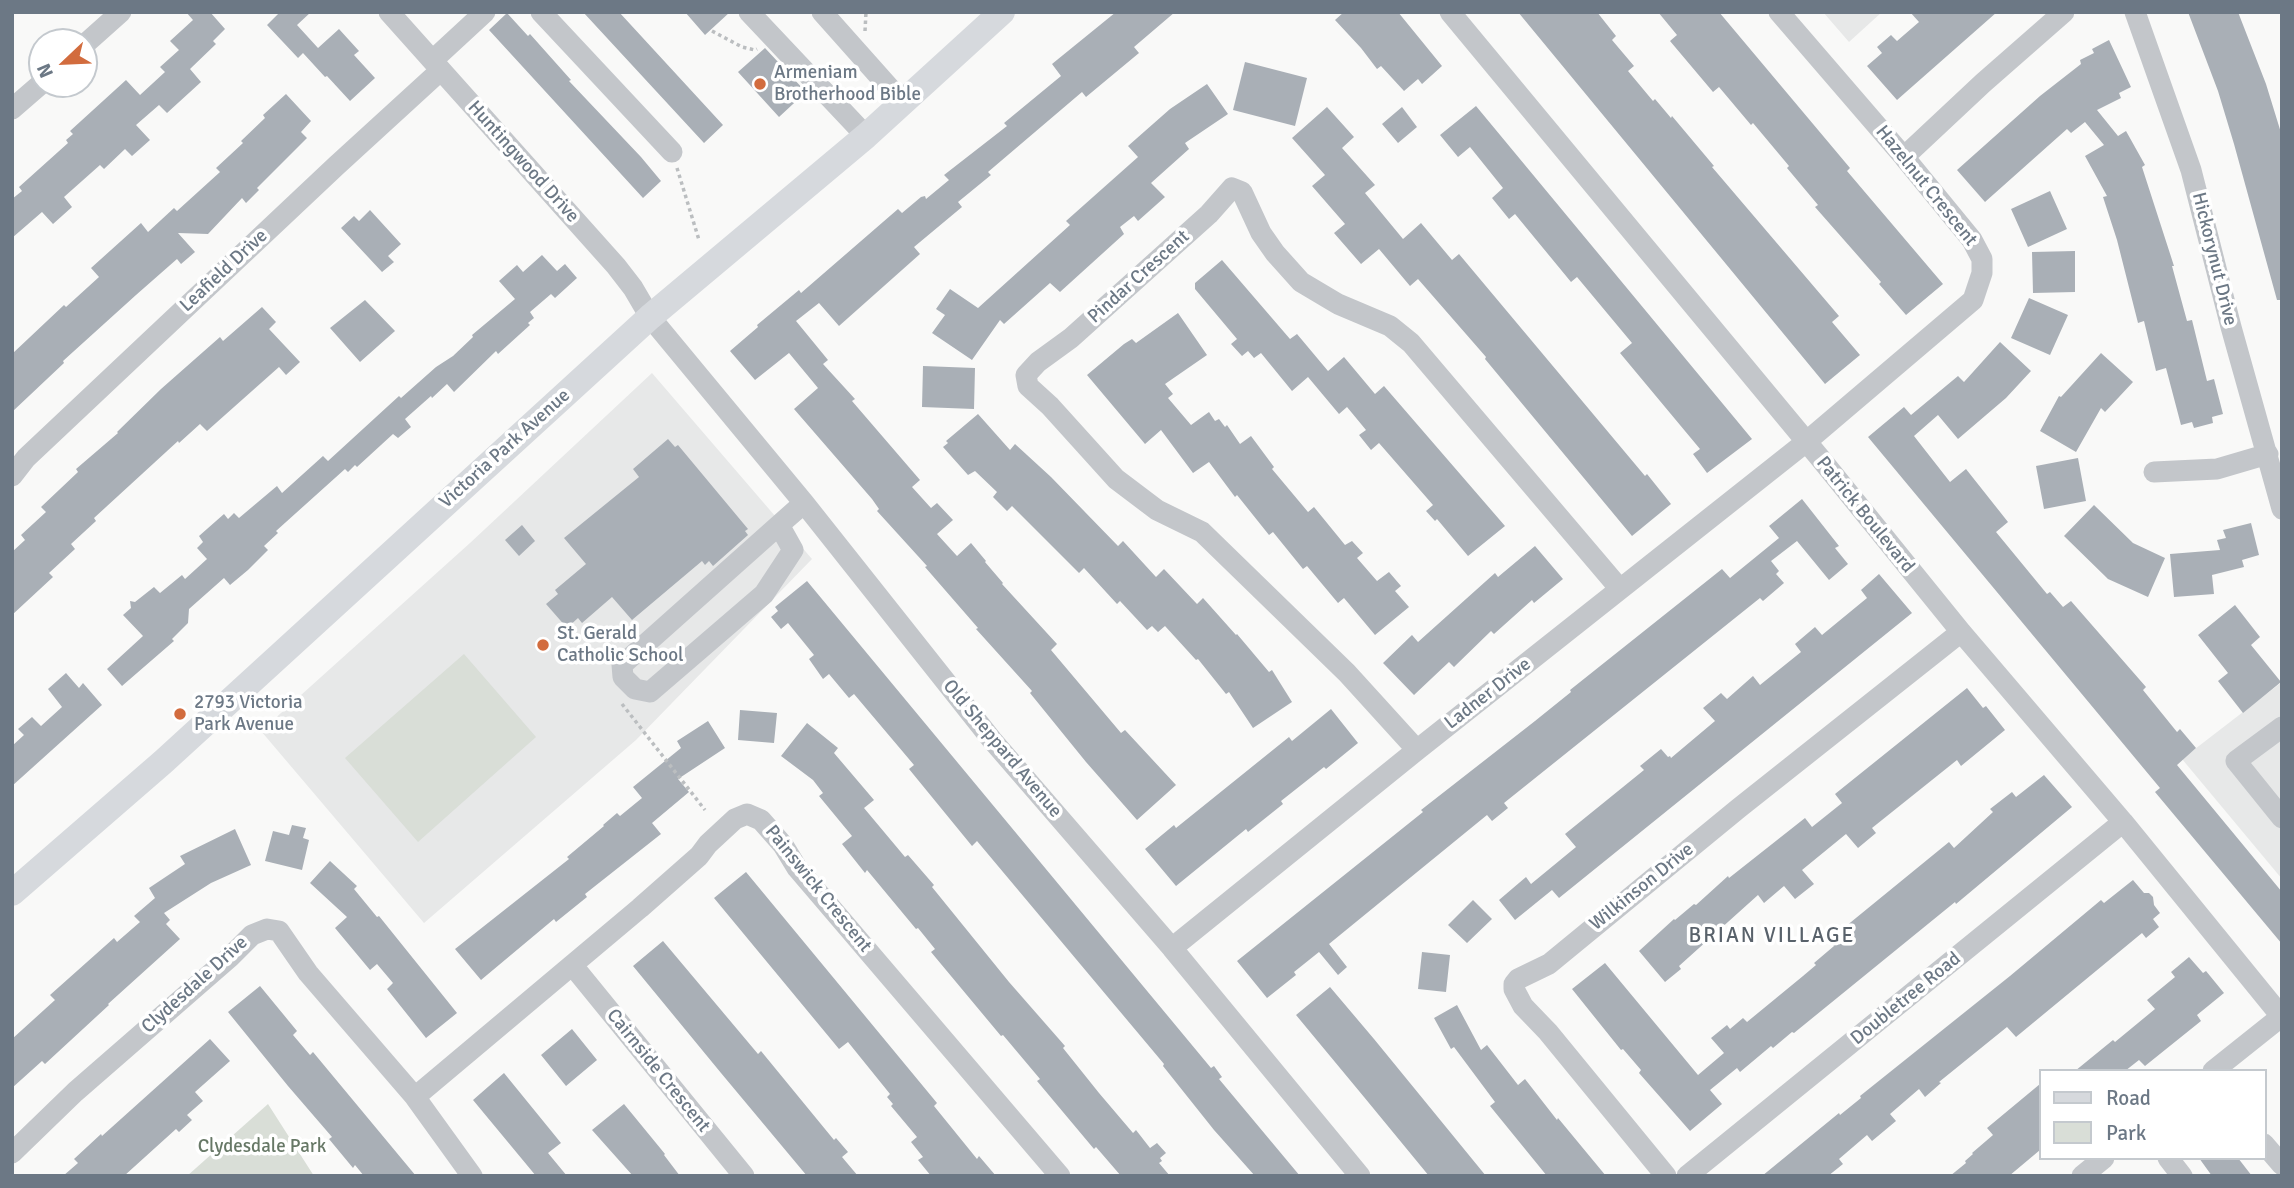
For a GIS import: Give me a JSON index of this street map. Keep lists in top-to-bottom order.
{
  "streets": {
    "main road": ["Victoria Park Avenue"],
    "street": [
      "Huntingwood Drive",
      "Hazelnut Crescent",
      "Hickorynut Drive",
      "Leafield Drive",
      "Pindar Crescent",
      "Patrick Boulevard",
      "Ladner Drive",
      "Old Sheppard Avenue",
      "Wilkinson Drive",
      "Painswick Crescent",
      "Clydesdale Drive",
      "Doubletree Road",
      "Cairnside Crescent"
    ]
  },
  "crossings": [
    ["Huntingwood Drive", "Leafield Drive"],
    ["Huntingwood Drive", "Victoria Park Avenue"],
    ["Huntingwood Drive", "Old Sheppard Avenue"],
    ["Hazelnut Crescent", "Patrick Boulevard"],
    ["Hazelnut Crescent", "Ladner Drive"],
    ["Pindar Crescent", "Ladner Drive"],
    ["Victoria Park Avenue", "Old Sheppard Avenue"],
    ["Patrick Boulevard", "Ladner Drive"],
    ["Patrick Boulevard", "Wilkinson Drive"],
    ["Patrick Boulevard", "Doubletree Road"],
    ["Ladner Drive", "Old Sheppard Avenue"],
    ["Painswick Crescent", "Clydesdale Drive"],
    ["Painswick Crescent", "Cairnside Crescent"]
  ],
  "districts": ["BRIAN VILLAGE"],
  "parks": ["Clydesdale Park"],
  "places": ["Armeniam Brotherhood Bible", "St. Gerald Catholic School", "2793 Victoria Park Avenue"],
  "legend": ["Road", "Park"],
  "north": "bottom left"
}
